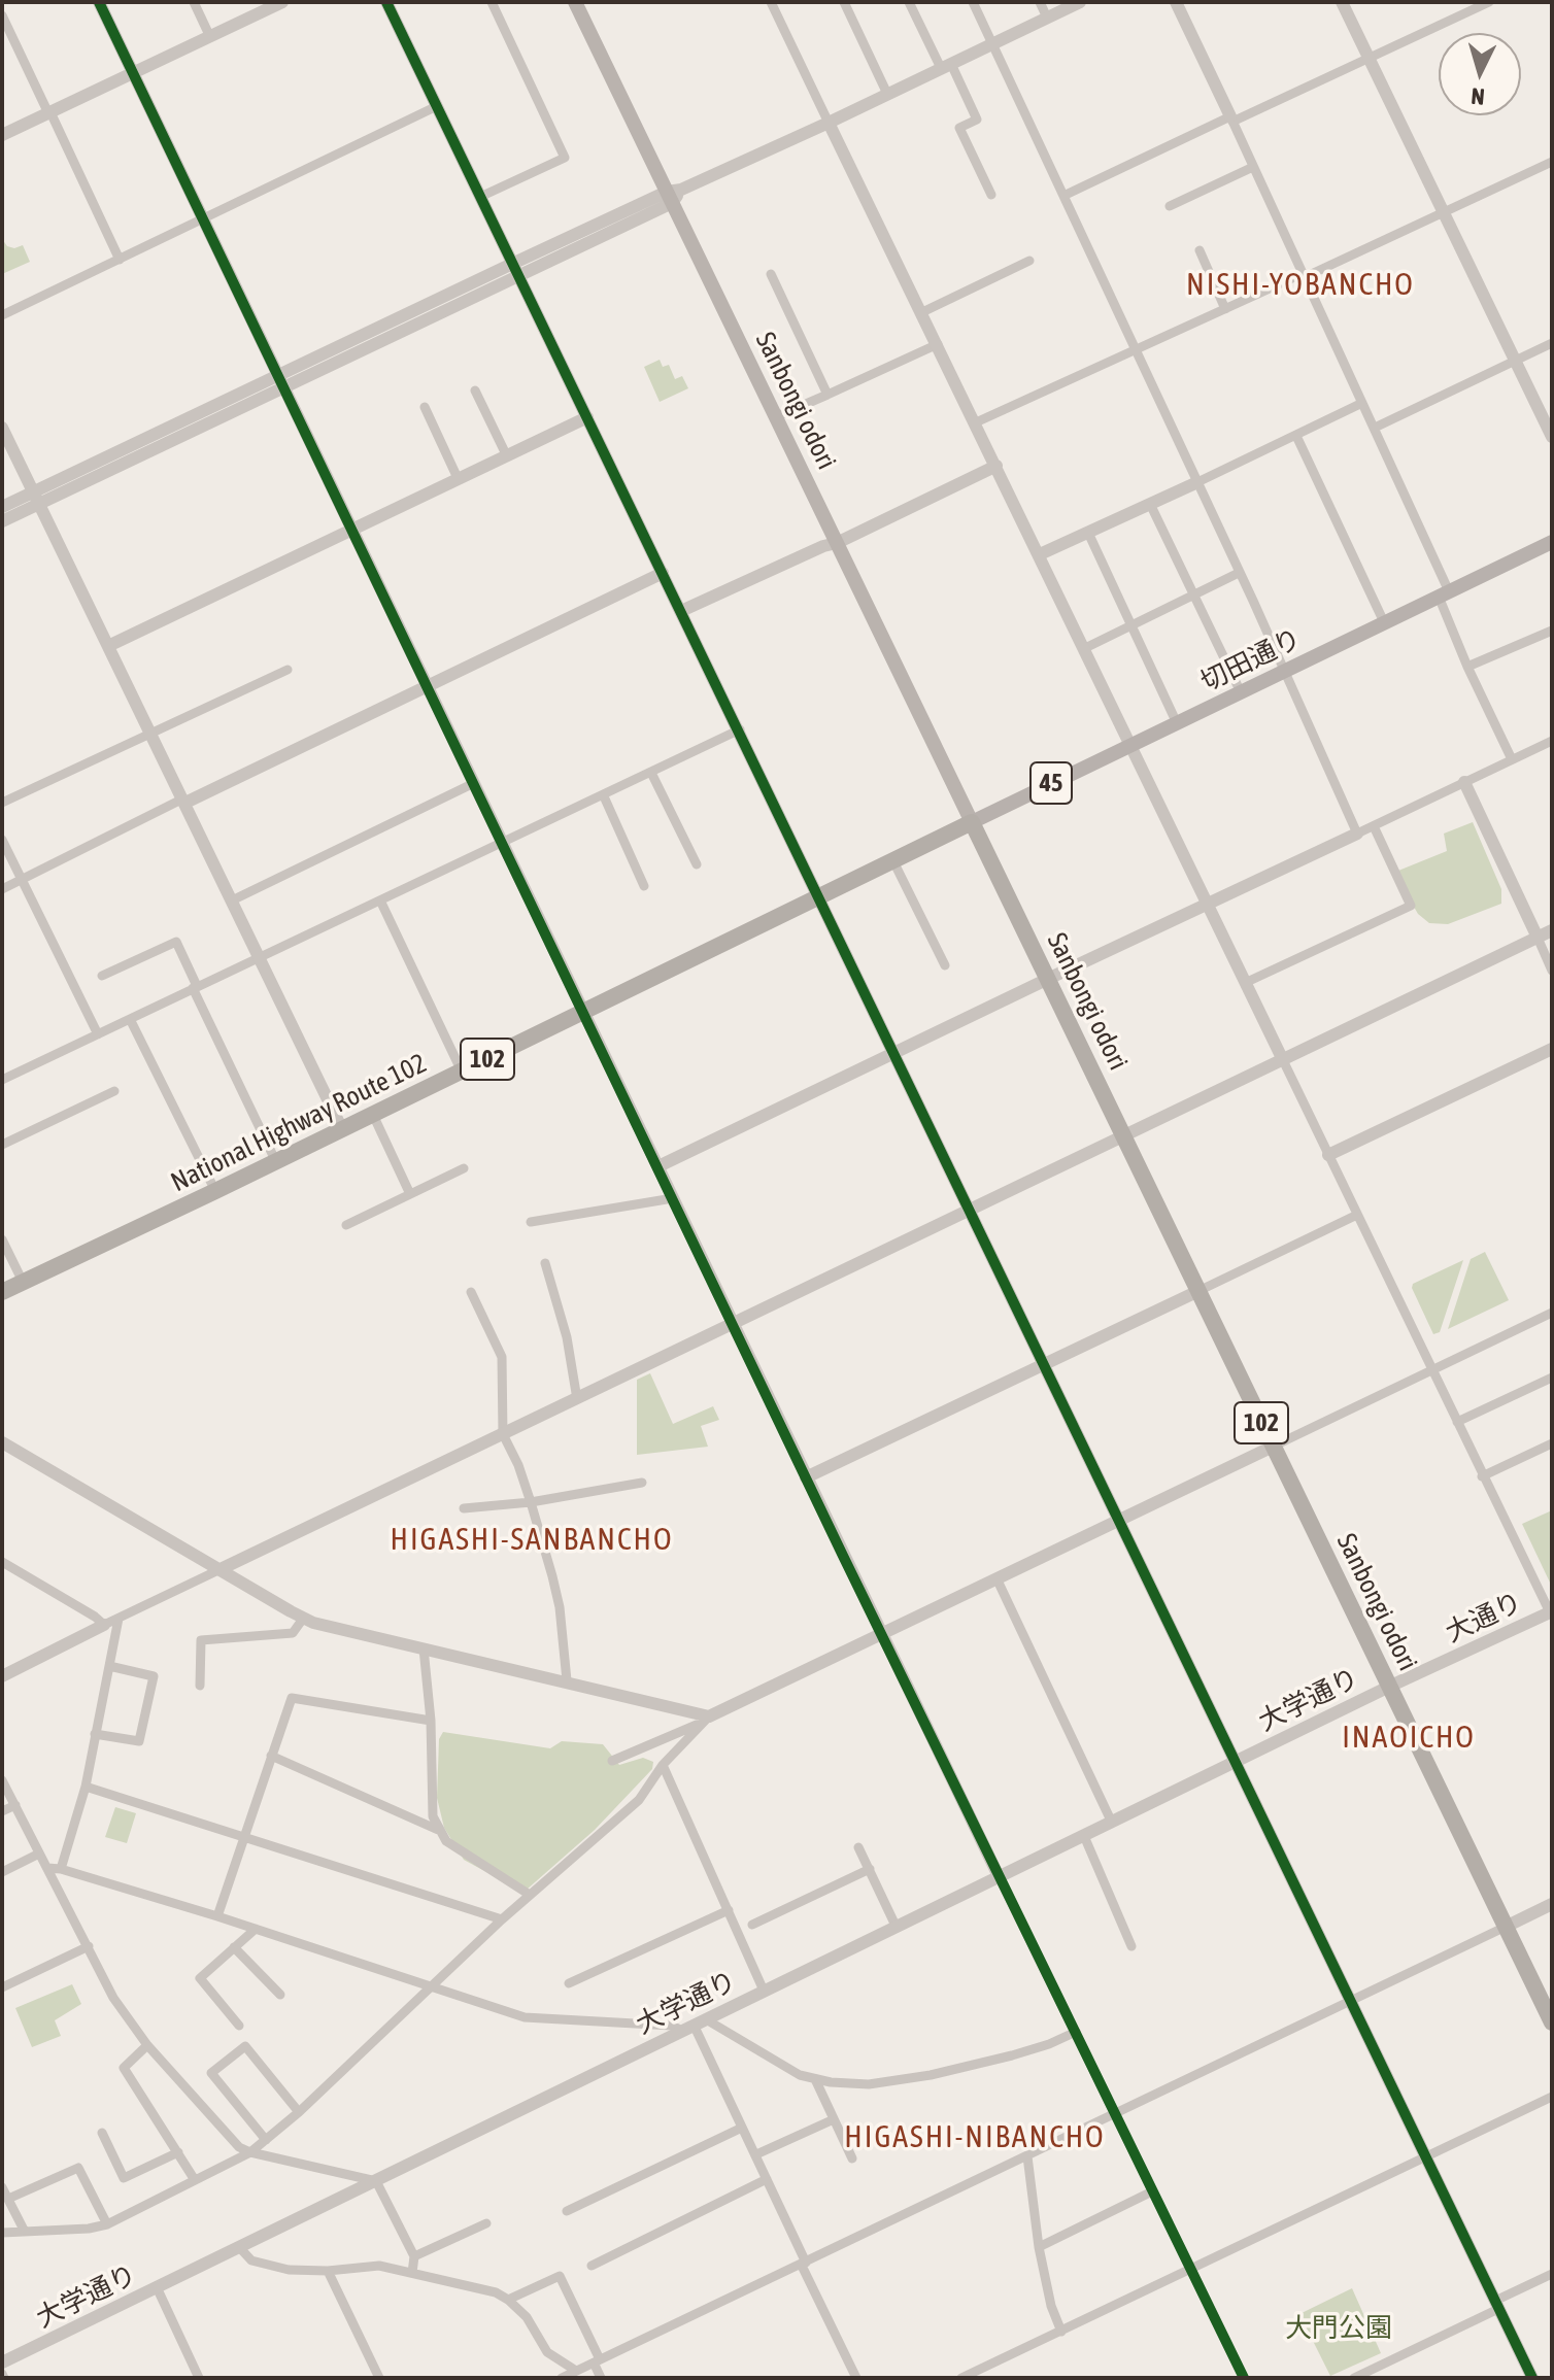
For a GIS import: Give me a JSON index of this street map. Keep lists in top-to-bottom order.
{
  "streets": {
    "highway": ["Sanbongi odori", "102", "National Highway Route 102"],
    "main road": ["切田通り", "45"],
    "street": ["大通り", "大学通り"]
  },
  "crossings": [
    ["Sanbongi odori", "切田通り"],
    ["Sanbongi odori", "National Highway Route 102"],
    ["Sanbongi odori", "大通り"],
    ["Sanbongi odori", "大学通り"],
    ["切田通り", "National Highway Route 102"],
    ["大通り", "大学通り"]
  ],
  "districts": [
    "NISHI-YOBANCHO",
    "HIGASHI-SANBANCHO",
    "INAOICHO",
    "HIGASHI-NIBANCHO"
  ],
  "parks": ["大門公園"],
  "north": "bottom"
}
